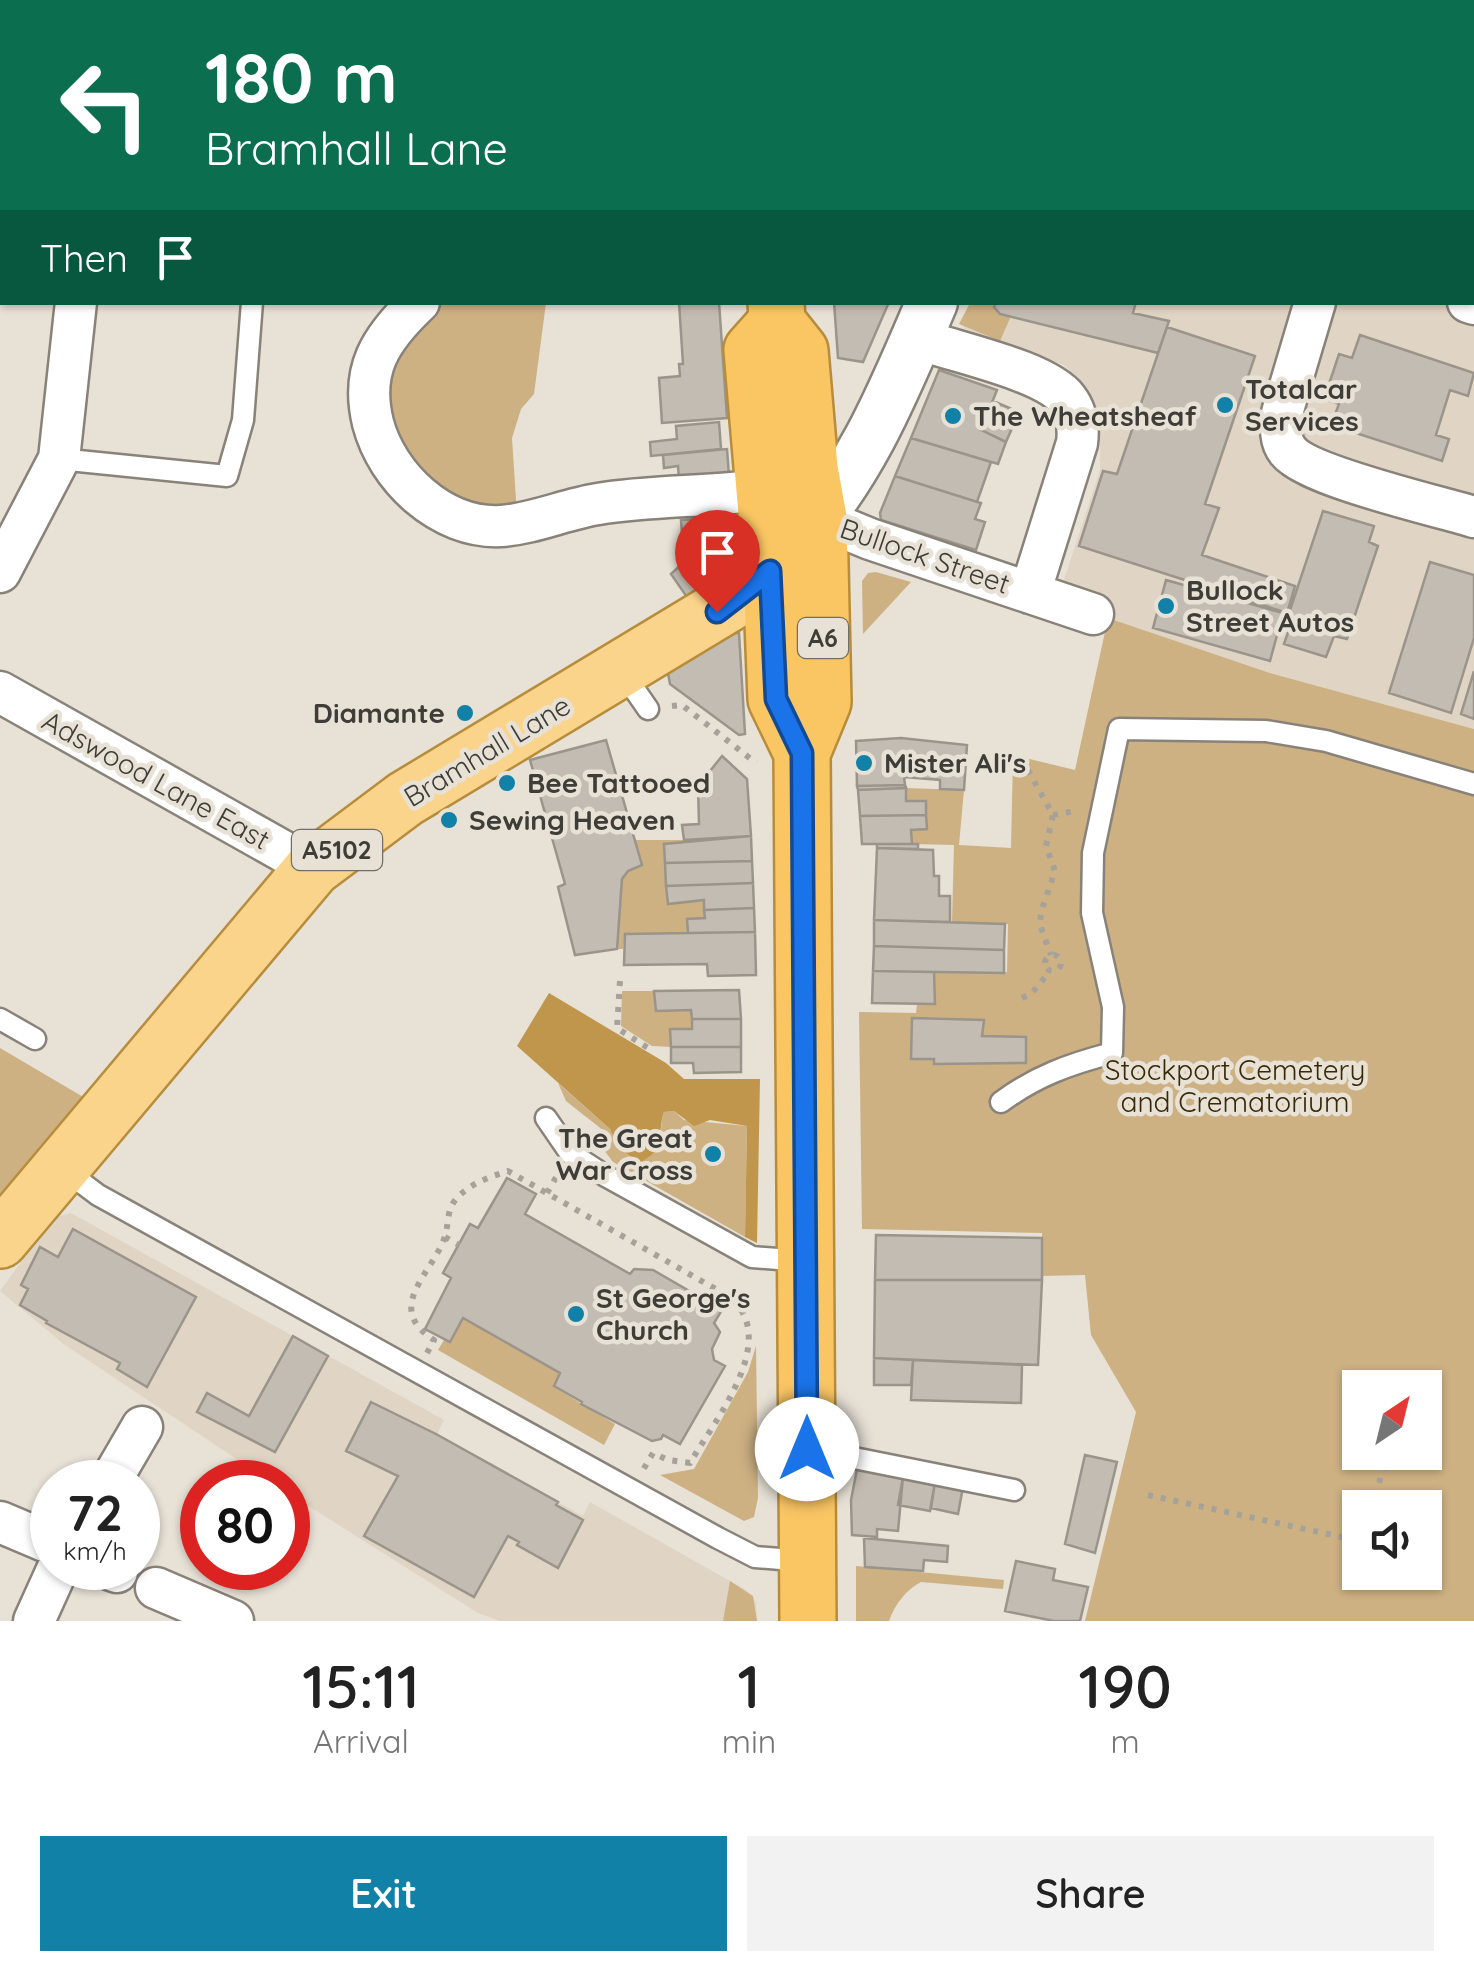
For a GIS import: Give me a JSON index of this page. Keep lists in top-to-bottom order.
{
  "streets": {
    "highway": ["A6"],
    "main road": ["Bramhall Lane", "A5102"],
    "street": ["Bullock Street", "Adswood Lane East"]
  },
  "crossings": [
    ["Bullock Street", "A6"],
    ["A6", "Bramhall Lane"],
    ["Bramhall Lane", "Adswood Lane East"]
  ],
  "parks": ["Stockport Cemetery and Crematorium"],
  "places": [
    "Totalcar Services",
    "The Wheatsheaf",
    "Bullock Street Autos",
    "Diamante",
    "Mister Ali's",
    "Bee Tattooed",
    "Sewing Heaven",
    "The Great War Cross",
    "St George's Church"
  ],
  "north": "top right",
  "page": {
    "turn": ["180 m", "Bramhall Lane"],
    "then": "Then",
    "speed": "72 km/h",
    "limit": "80",
    "eta": [
      "15:11",
      "Arrival",
      "1",
      "min",
      "190",
      "m"
    ],
    "buttons": ["Exit", "Share"]
  }
}
